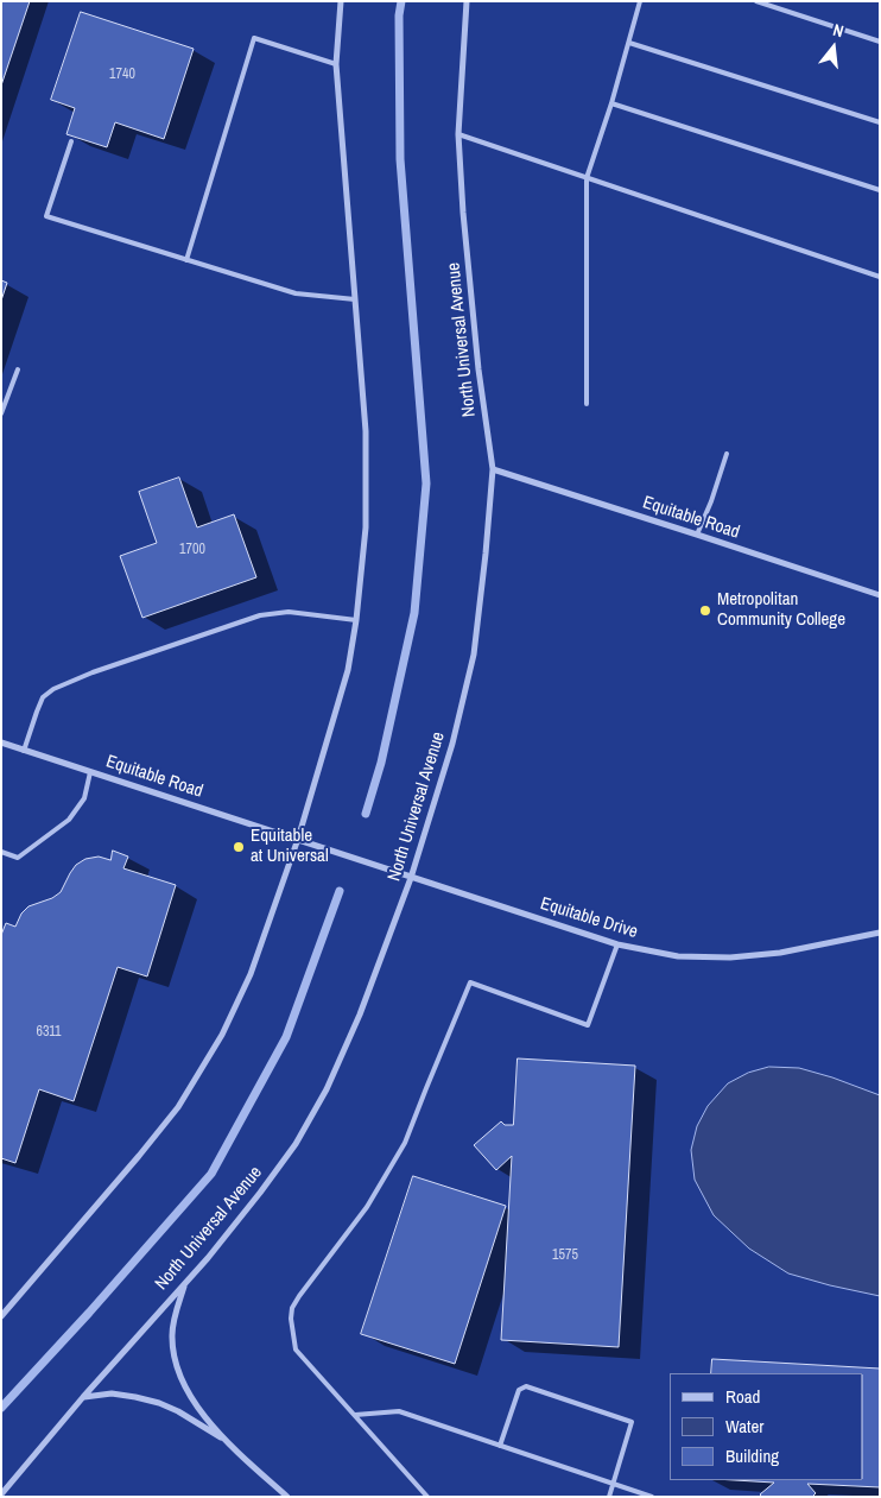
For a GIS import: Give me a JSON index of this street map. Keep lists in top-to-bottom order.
{
  "streets": {
    "street": ["North Universal Avenue", "Equitable Road", "Equitable Drive"]
  },
  "crossings": [
    ["North Universal Avenue", "Equitable Road"],
    ["North Universal Avenue", "Equitable Drive"],
    ["Equitable Road", "Equitable Drive"]
  ],
  "places": ["Metropolitan Community College", "Equitable at Universal"],
  "house_numbers": [
    "1740",
    "1700",
    "6311",
    "1575"
  ],
  "legend": ["Road", "Water", "Building"],
  "north": "top"
}
